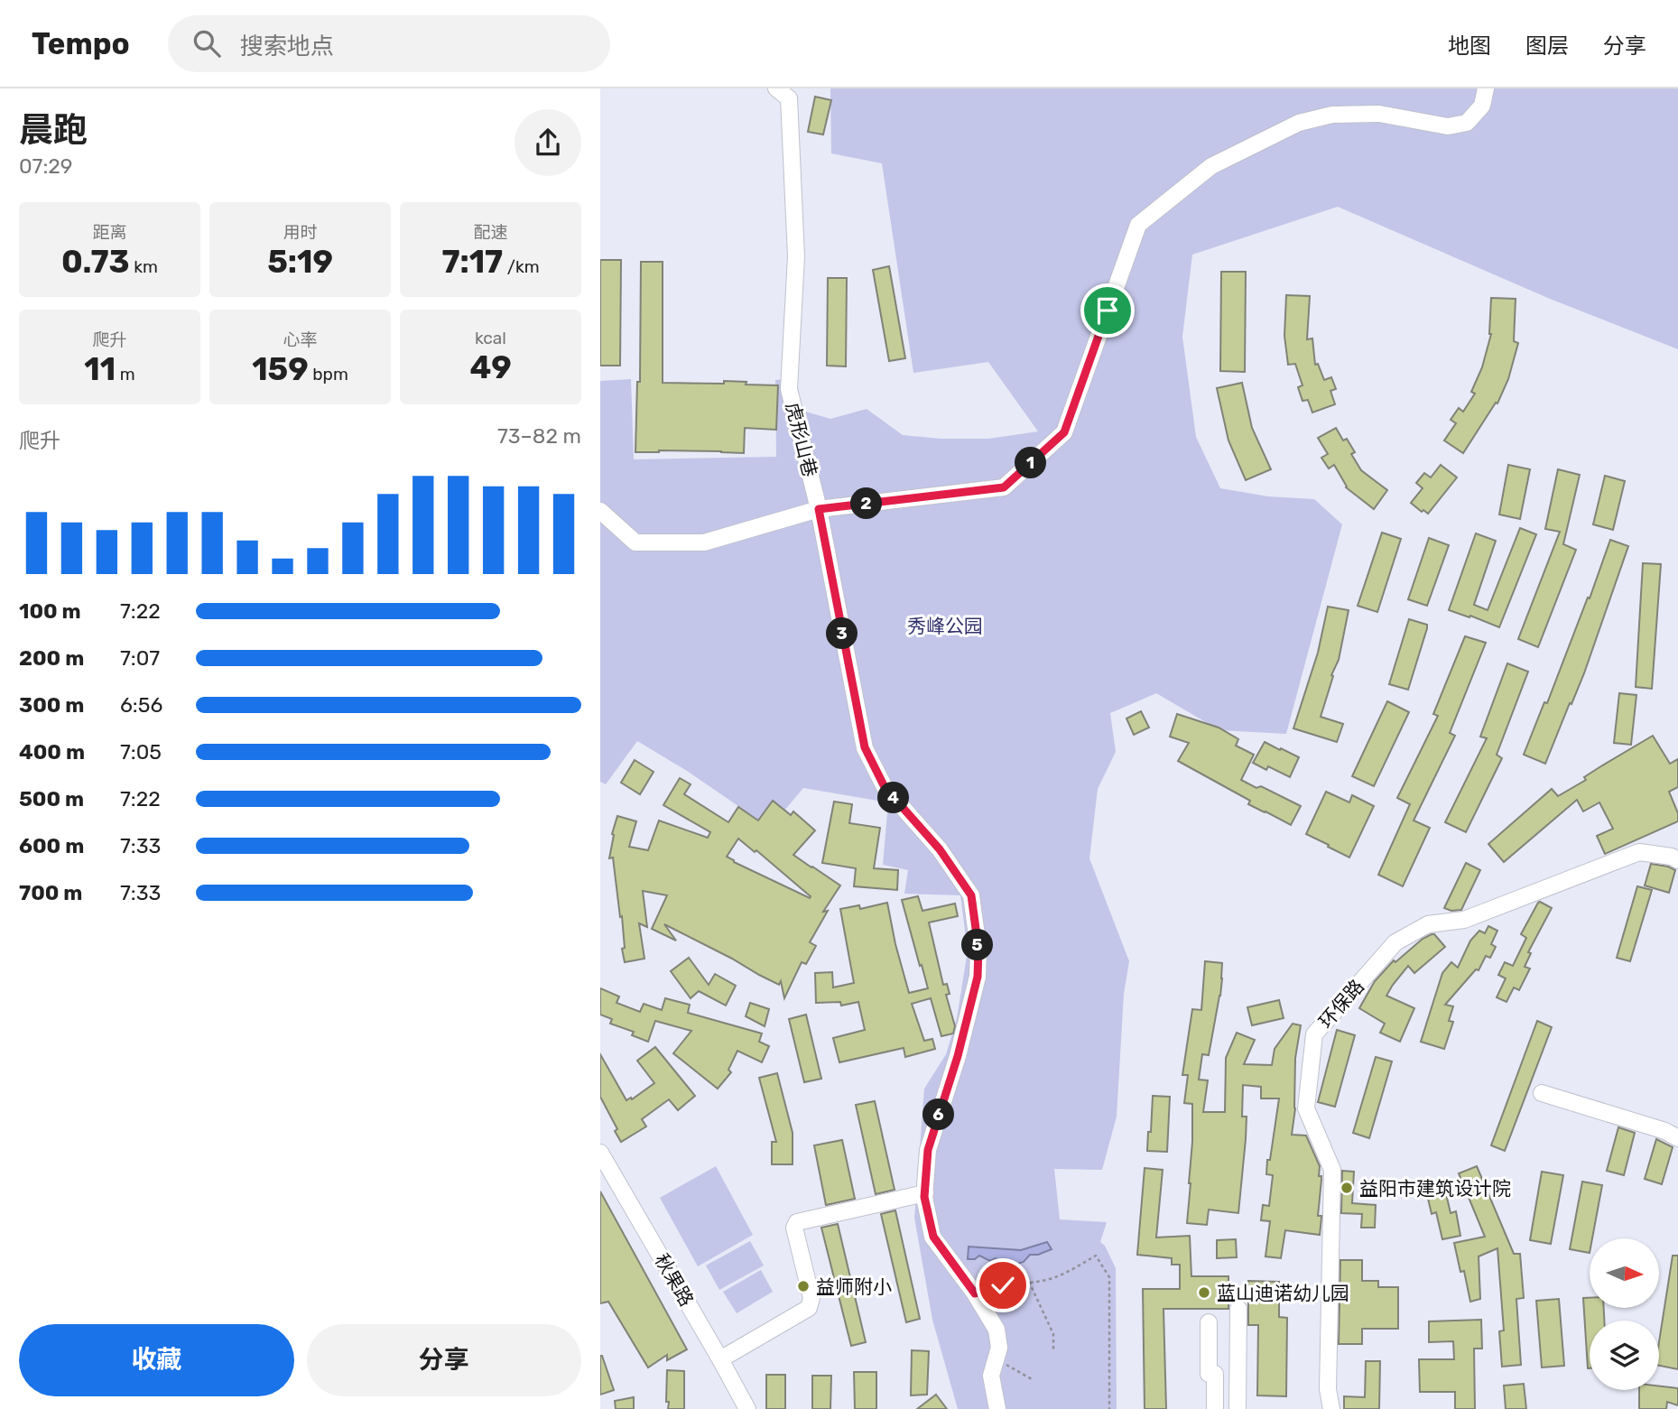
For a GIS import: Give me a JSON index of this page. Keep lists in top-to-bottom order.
{
  "streets": {
    "street": ["虎形山巷", "环保路", "秋果路"]
  },
  "parks": ["秀峰公园"],
  "places": ["益阳市建筑设计院", "益师附小", "蓝山迪诺幼儿园"],
  "north": "right",
  "page": {
    "header": "Tempo",
    "search": "搜索地点",
    "nav": ["地图", "图层", "分享"],
    "heading": ["晨跑", "07:29"],
    "stats": [
      ["距离", "0.73 km"],
      ["用时", "5:19"],
      ["配速", "7:17 /km"],
      ["爬升", "11 m"],
      ["心率", "159 bpm"],
      ["kcal", "49"]
    ],
    "chart": ["爬升", "73–82 m"],
    "pins": [
      "1",
      "2",
      "3",
      "4",
      "5",
      "6"
    ],
    "list": [
      {
        "name": "100 m",
        "note": "7:22"
      },
      {
        "name": "200 m",
        "note": "7:07"
      },
      {
        "name": "300 m",
        "note": "6:56"
      },
      {
        "name": "400 m",
        "note": "7:05"
      },
      {
        "name": "500 m",
        "note": "7:22"
      },
      {
        "name": "600 m",
        "note": "7:33"
      },
      {
        "name": "700 m",
        "note": "7:33"
      }
    ],
    "buttons": ["收藏", "分享"]
  }
}
